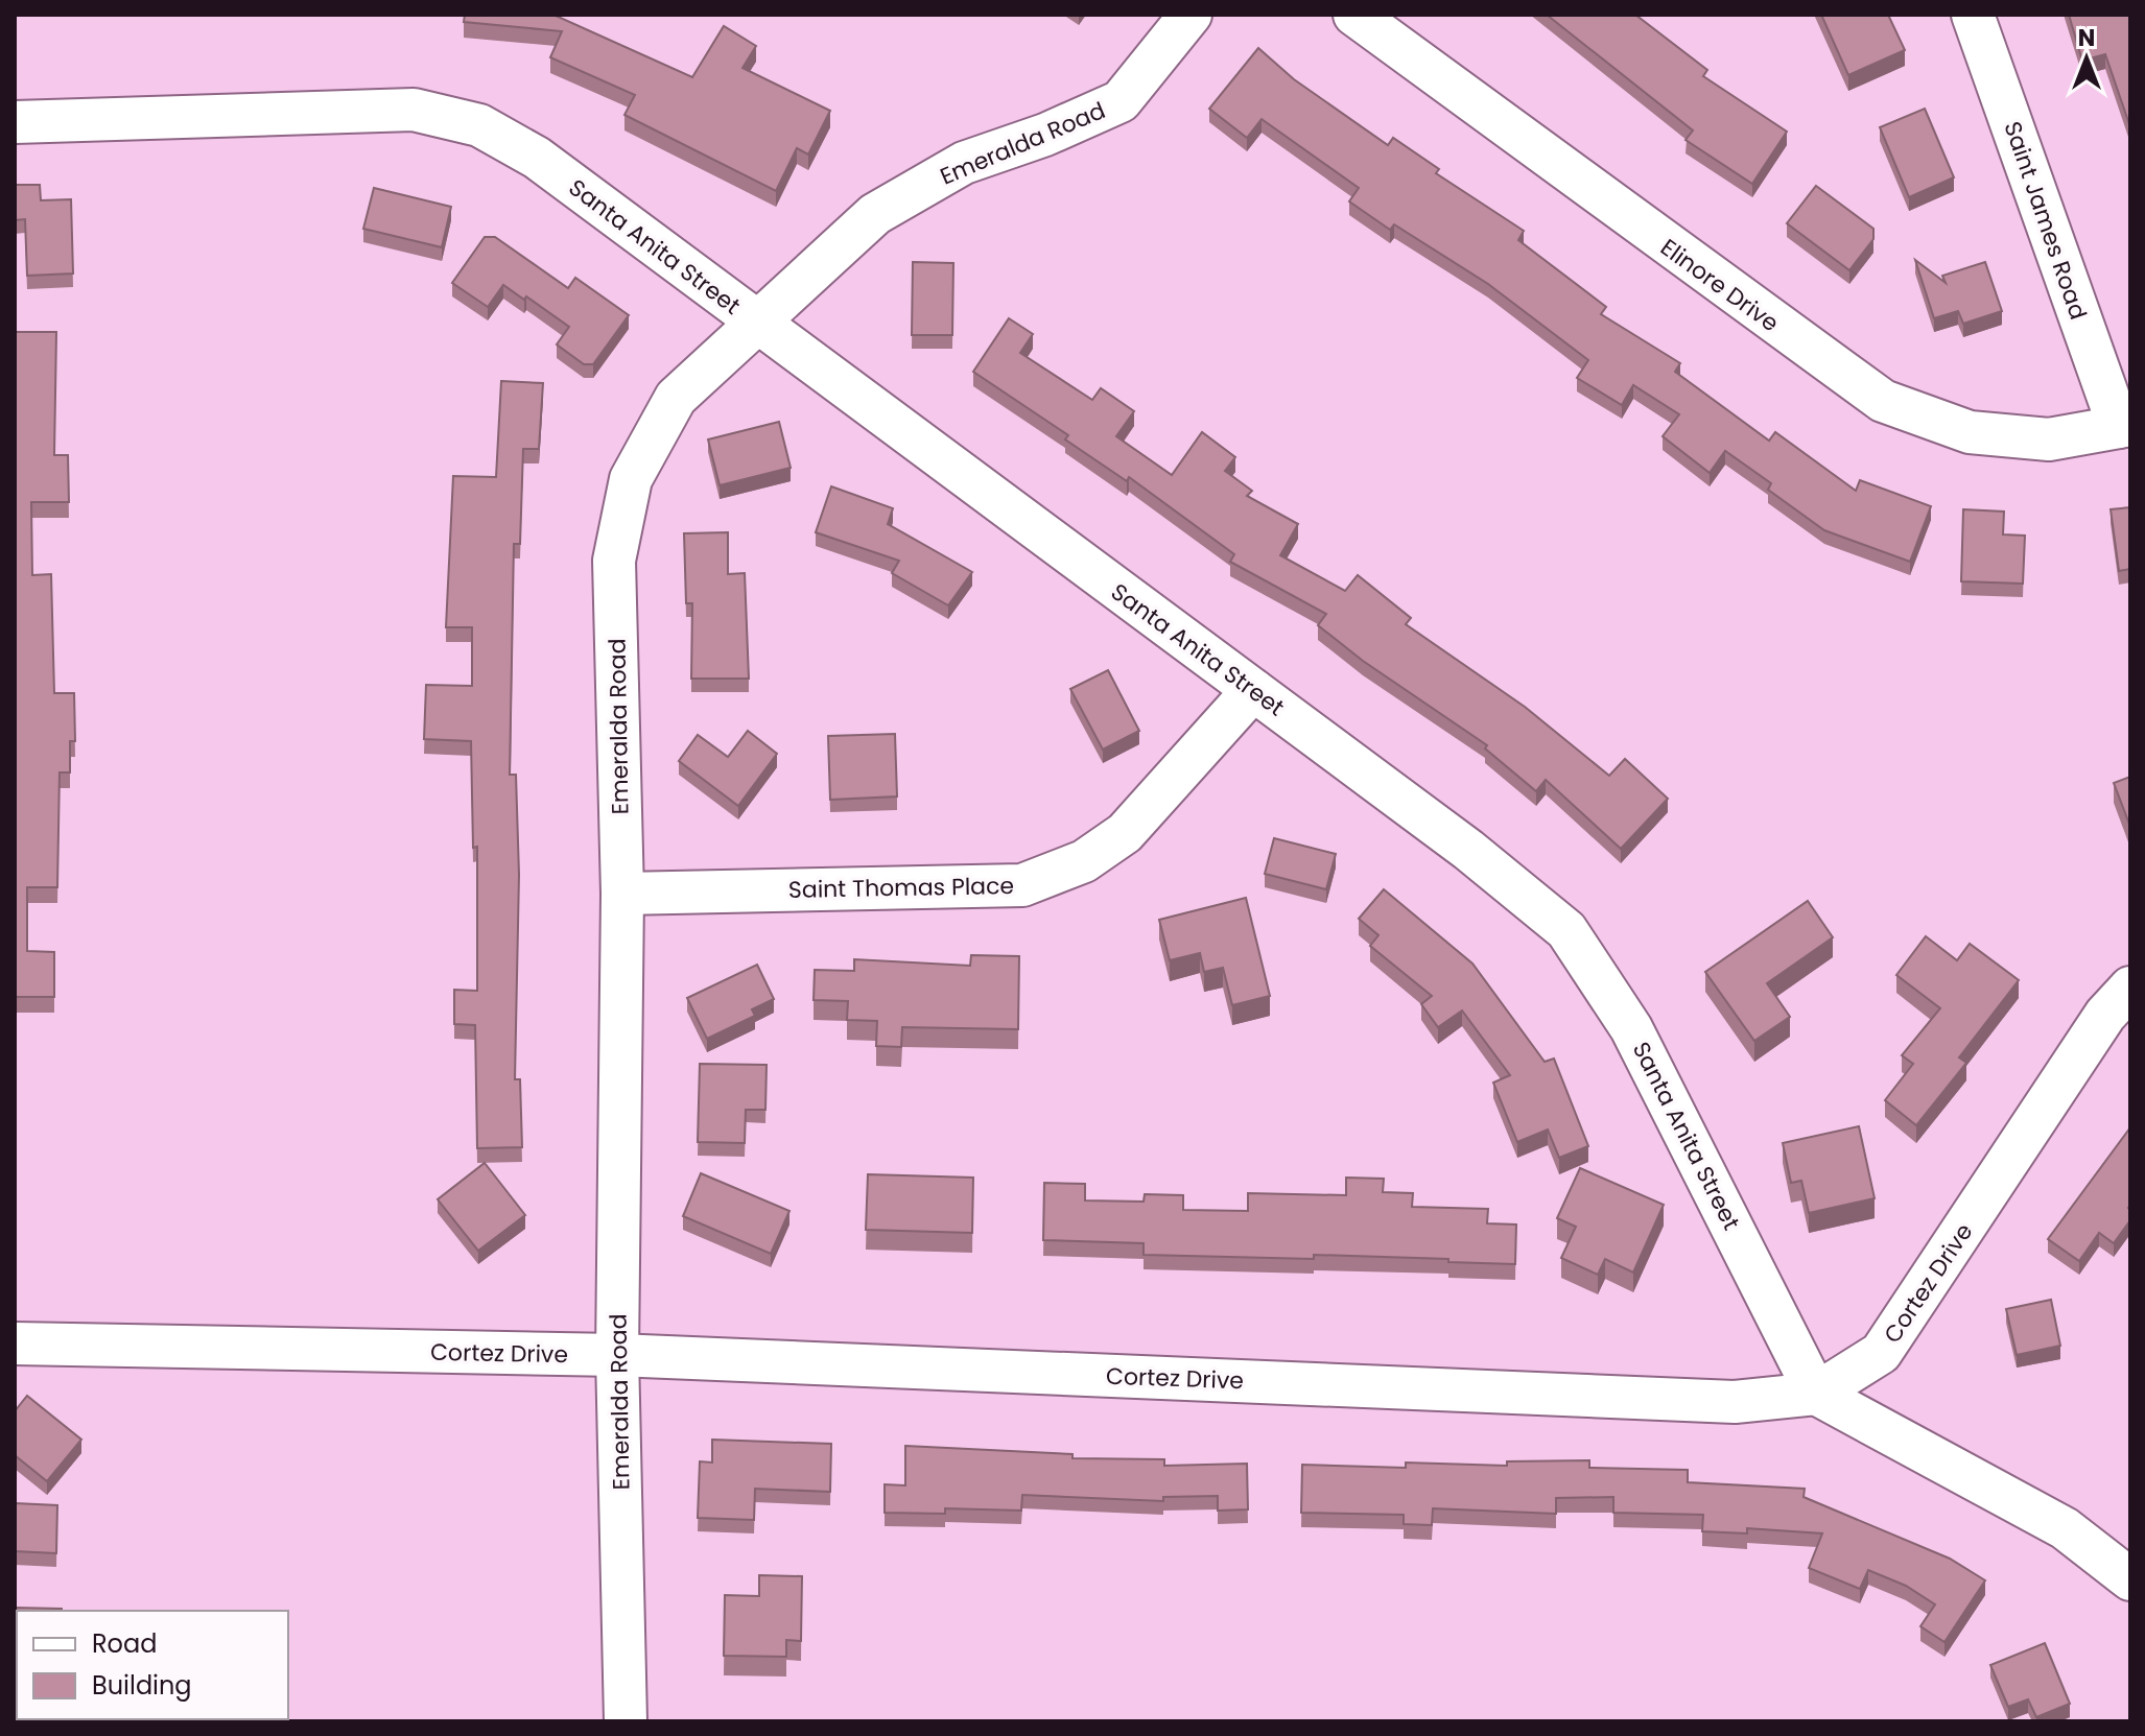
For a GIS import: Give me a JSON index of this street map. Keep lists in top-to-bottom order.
{
  "streets": {
    "street": [
      "Emeralda Road",
      "Saint James Road",
      "Santa Anita Street",
      "Elinore Drive",
      "Saint Thomas Place",
      "Cortez Drive"
    ]
  },
  "crossings": [
    ["Emeralda Road", "Santa Anita Street"],
    ["Emeralda Road", "Saint Thomas Place"],
    ["Emeralda Road", "Cortez Drive"],
    ["Saint James Road", "Elinore Drive"],
    ["Santa Anita Street", "Saint Thomas Place"],
    ["Santa Anita Street", "Cortez Drive"]
  ],
  "legend": ["Road", "Building"],
  "north": "top"
}
